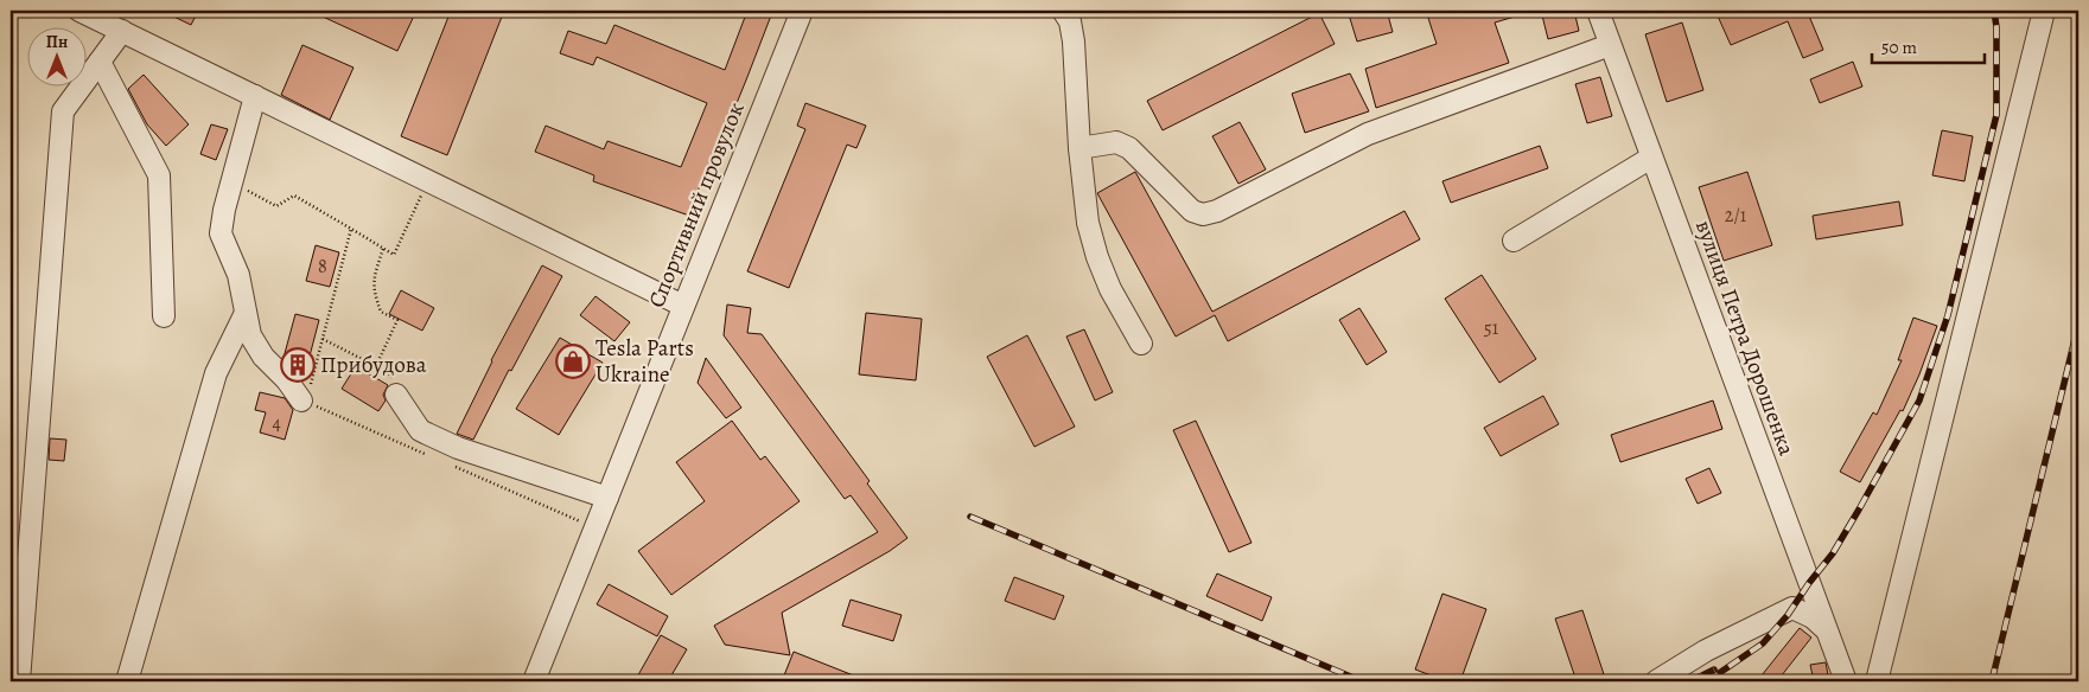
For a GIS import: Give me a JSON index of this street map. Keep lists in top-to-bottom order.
{
  "streets": {
    "street": ["Спортивний провулок", "вулиця Петра Дорошенка"]
  },
  "places": {
    "shop": ["Tesla Parts Ukraine"],
    "building": ["Прибудова"]
  },
  "house_numbers": [
    "2/1",
    "8",
    "51",
    "4"
  ],
  "scale_bar": "50 m",
  "north": "top"
}
